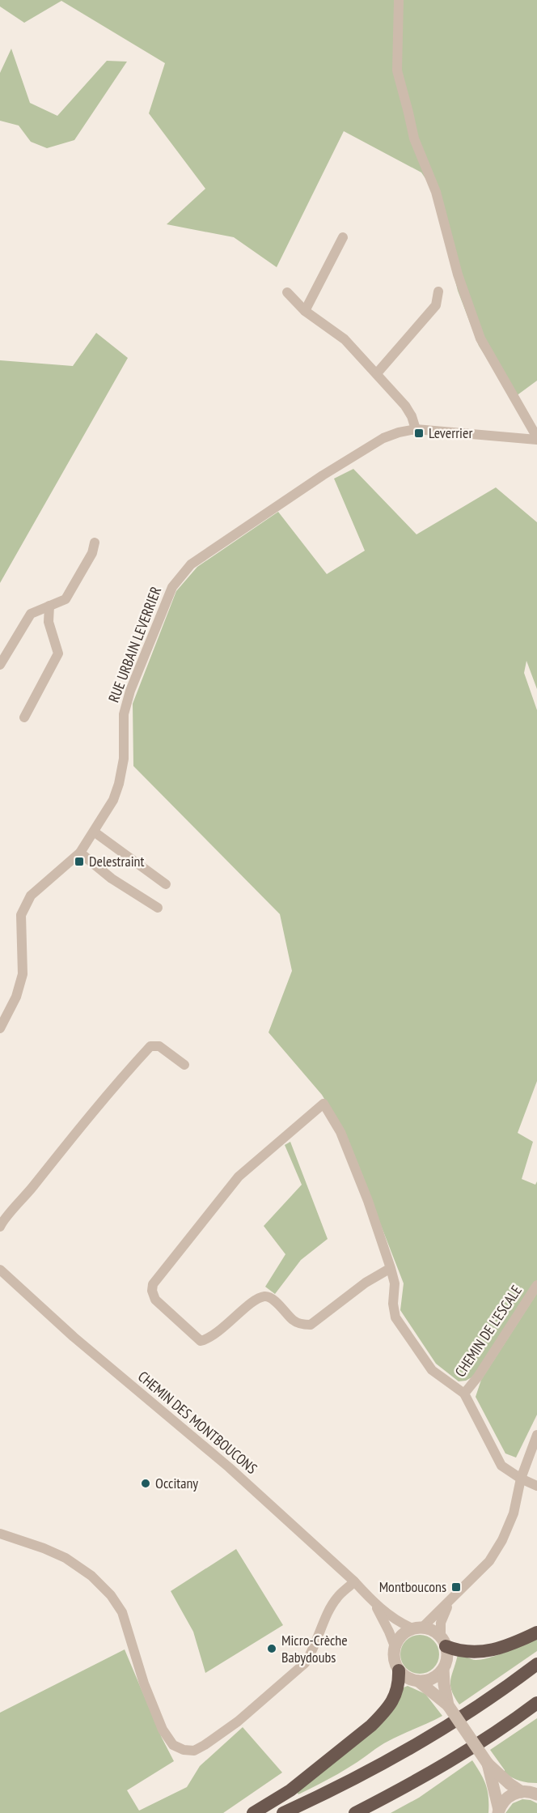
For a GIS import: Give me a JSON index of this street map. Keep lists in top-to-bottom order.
{
  "streets": {
    "street": ["RUE URBAIN LEVERRIER", "CHEMIN DE L'ESCALE", "CHEMIN DES MONTBOUCONS"]
  },
  "places": {
    "transit": ["Leverrier", "Delestraint", "Montboucons"],
    "other": ["Occitany", "Micro-Crèche Babydoubs"]
  }
}
